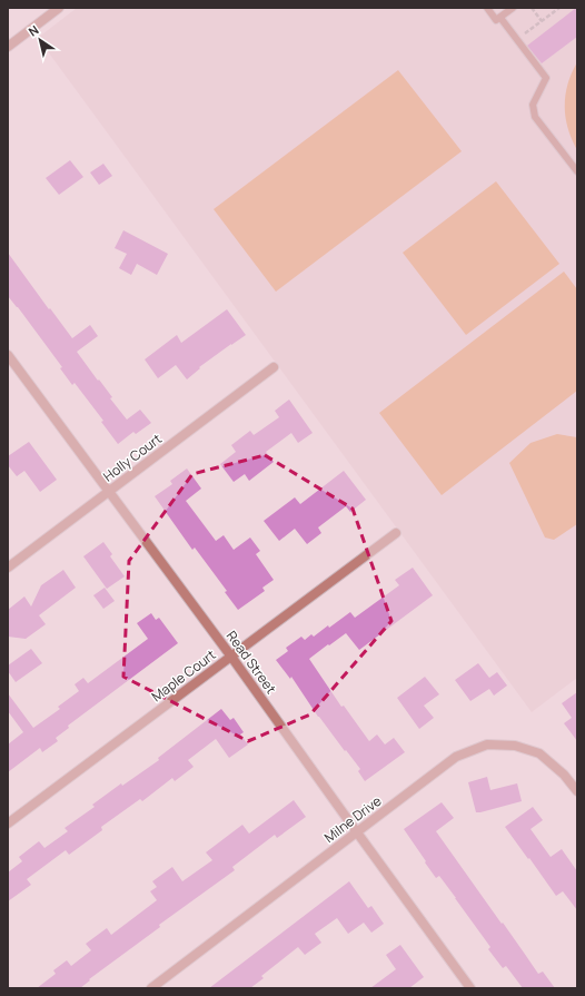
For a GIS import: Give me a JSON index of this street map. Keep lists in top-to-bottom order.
{
  "streets": {
    "street": [
      "Holly Court",
      "Read Street",
      "Maple Court",
      "Milne Drive"
    ]
  },
  "crossings": [
    ["Holly Court", "Read Street"],
    ["Read Street", "Maple Court"],
    ["Read Street", "Milne Drive"]
  ],
  "north": "top left"
}
